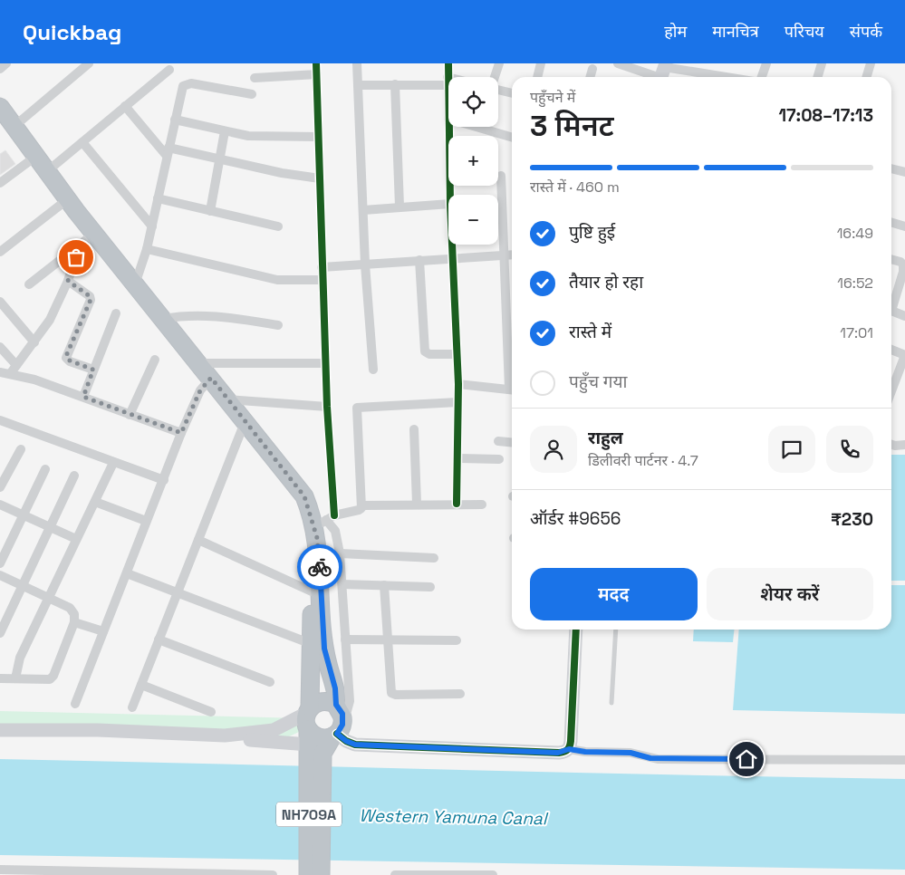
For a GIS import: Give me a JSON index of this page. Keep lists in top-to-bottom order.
{
  "streets": {
    "highway": ["NH709A"]
  },
  "water": ["Western Yamuna Canal"],
  "page": {
    "header": "Quickbag",
    "nav": [
      "होम",
      "मानचित्र",
      "परिचय",
      "संपर्क"
    ],
    "map_buttons": ["+", "−"],
    "heading": ["3 मिनट", "पहुँचने में", "17:08–17:13"],
    "panel": [
      "राहुल",
      "डिलीवरी पार्टनर · 4.7",
      "ऑर्डर #9656",
      "₹230"
    ],
    "bar": "रास्ते में · 460 m",
    "list": [
      ["पुष्टि हुई", "16:49"],
      ["तैयार हो रहा", "16:52"],
      ["रास्ते में", "17:01"],
      "पहुँच गया"
    ],
    "buttons": ["मदद", "शेयर करें"]
  }
}
